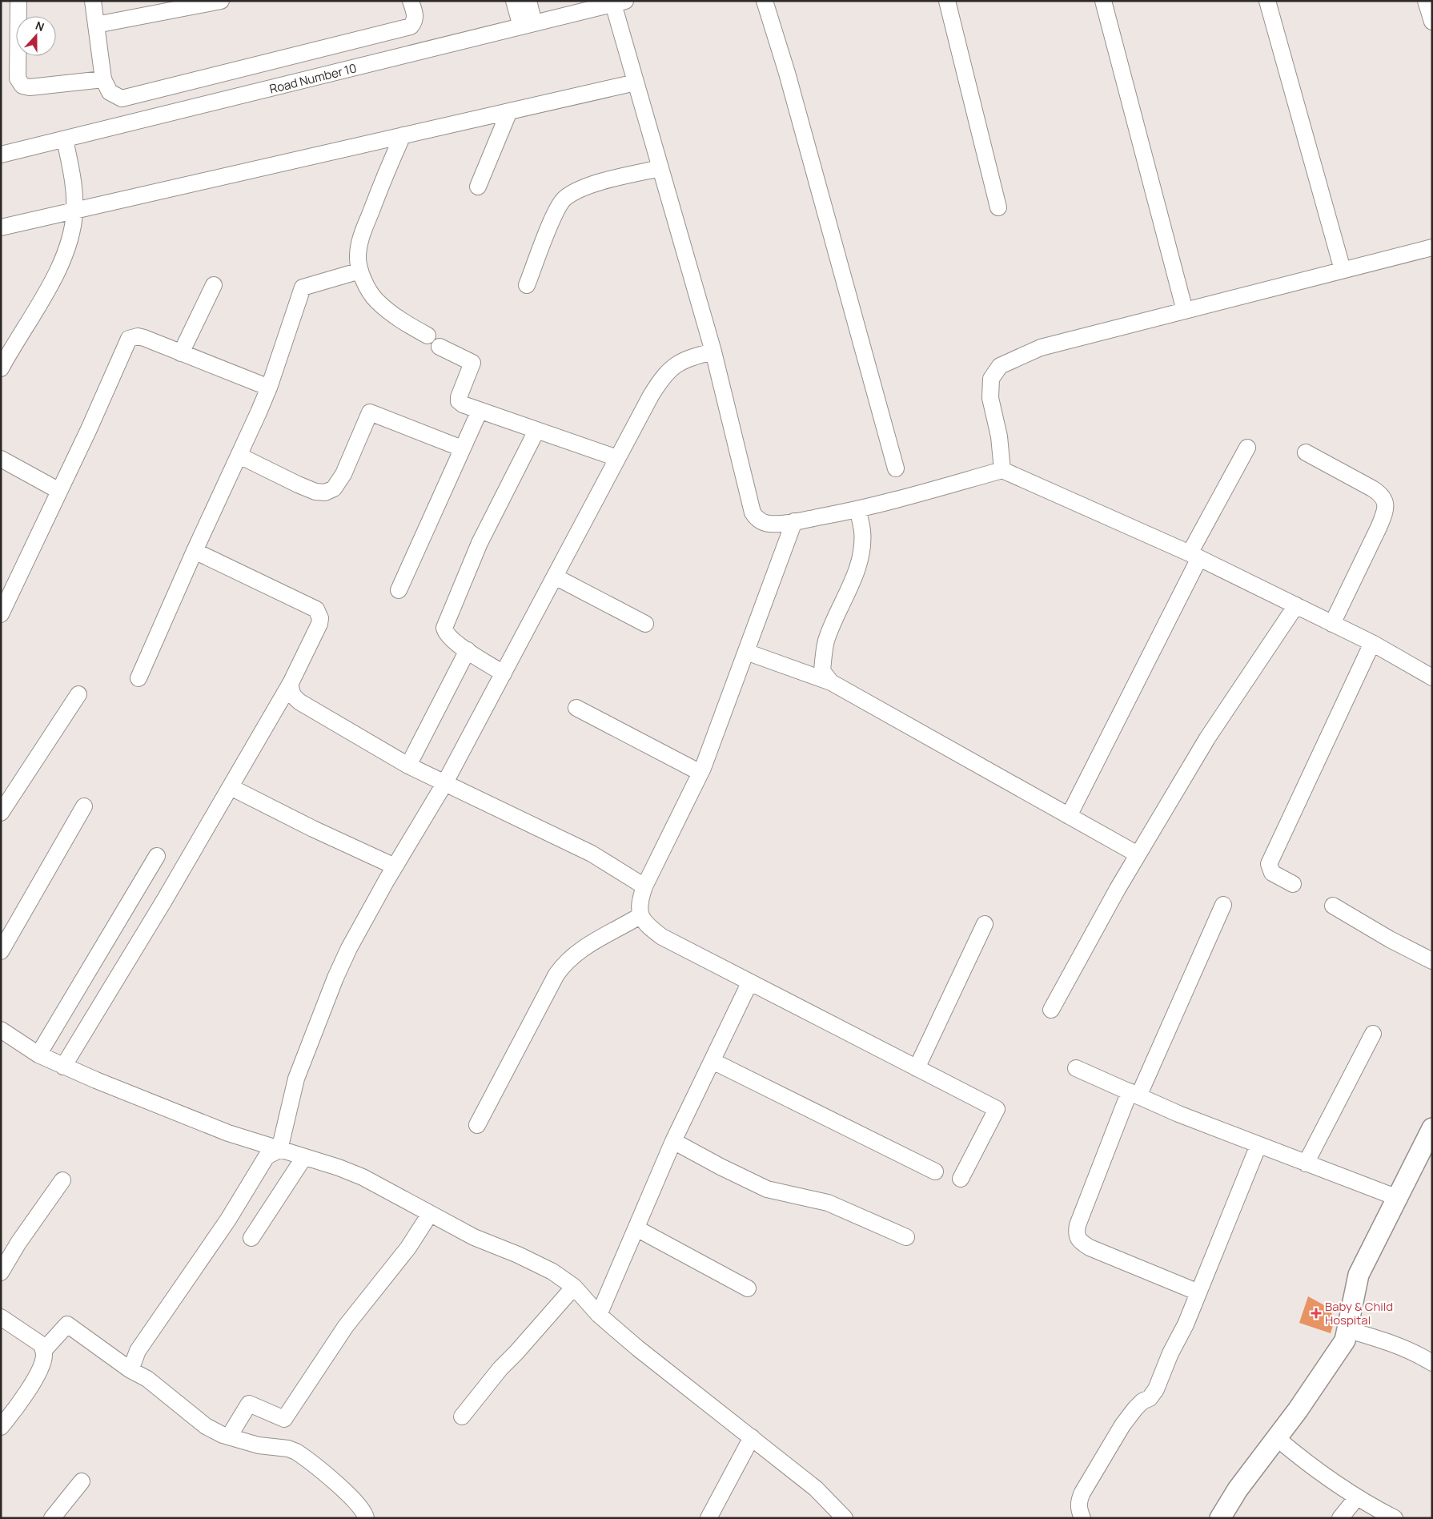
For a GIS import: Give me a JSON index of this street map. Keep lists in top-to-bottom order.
{
  "streets": {
    "street": ["Road Number 10"]
  },
  "places": {
    "health": ["Baby & Child Hospital"]
  },
  "north": "top"
}
